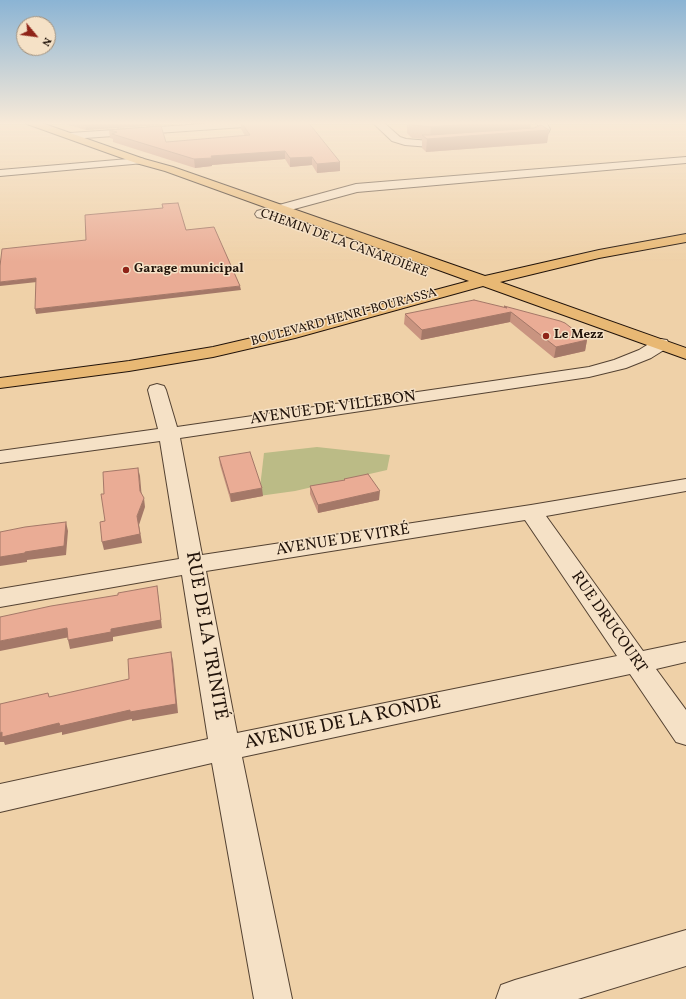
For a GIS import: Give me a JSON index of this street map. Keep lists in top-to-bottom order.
{
  "streets": {
    "main road": ["CHEMIN DE LA CANARDIÈRE", "BOULEVARD HENRI-BOURASSA"],
    "street": [
      "AVENUE DE VILLEBON",
      "AVENUE DE VITRÉ",
      "RUE DRUCOURT",
      "RUE DE LA TRINITÉ",
      "AVENUE DE LA RONDE"
    ]
  },
  "crossings": [
    ["CHEMIN DE LA CANARDIÈRE", "BOULEVARD HENRI-BOURASSA"],
    ["CHEMIN DE LA CANARDIÈRE", "AVENUE DE VILLEBON"],
    ["AVENUE DE VILLEBON", "RUE DE LA TRINITÉ"],
    ["AVENUE DE VITRÉ", "RUE DRUCOURT"],
    ["AVENUE DE VITRÉ", "RUE DE LA TRINITÉ"],
    ["RUE DRUCOURT", "AVENUE DE LA RONDE"],
    ["RUE DE LA TRINITÉ", "AVENUE DE LA RONDE"]
  ],
  "places": ["Garage municipal", "Le Mezz"],
  "north": "bottom right"
}
